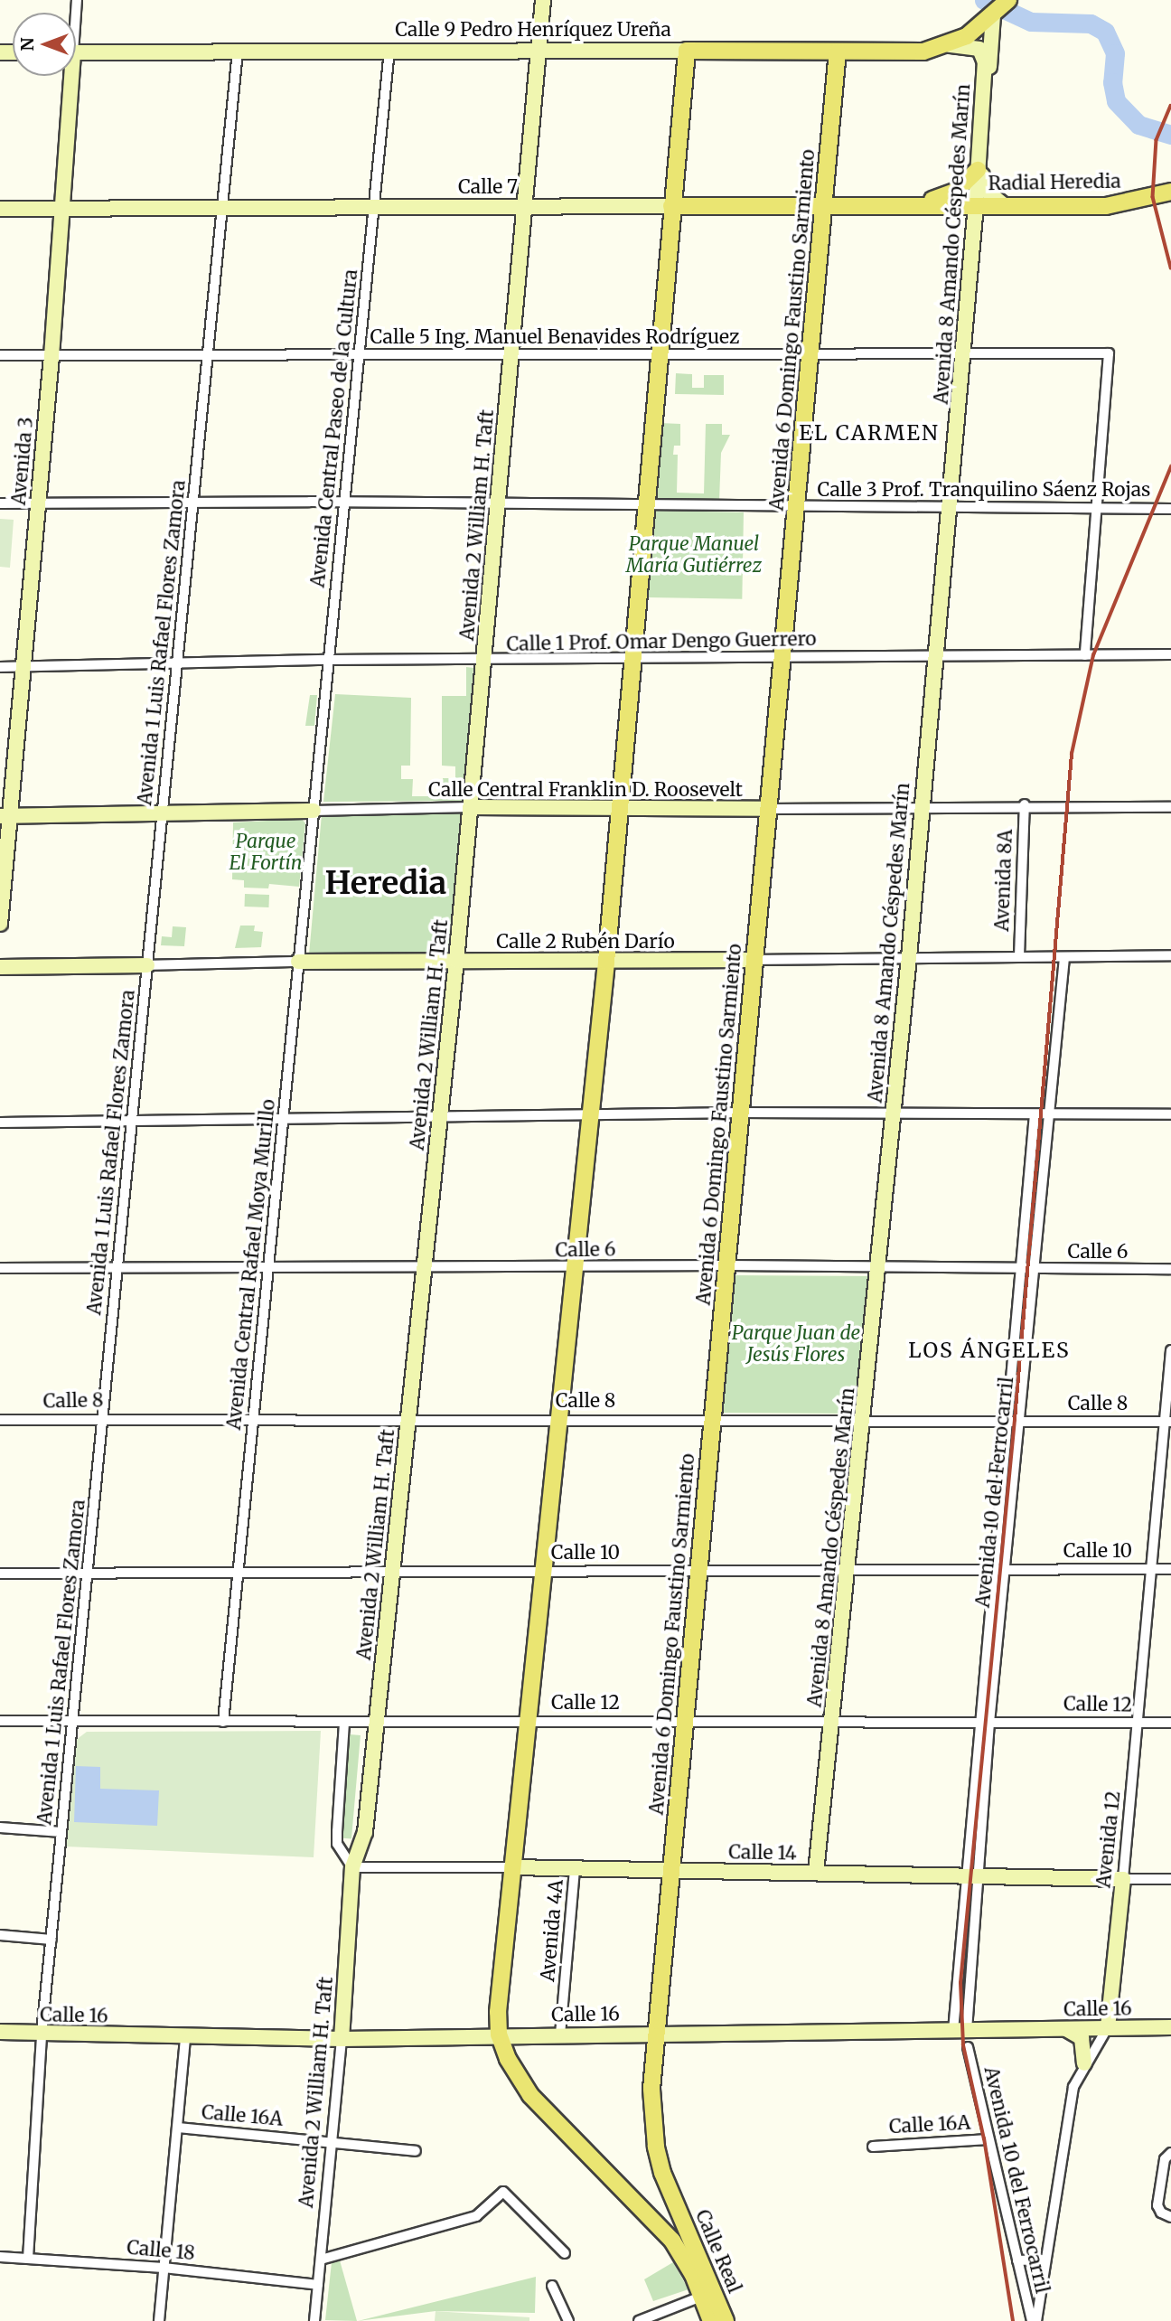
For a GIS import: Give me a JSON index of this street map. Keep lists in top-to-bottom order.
{
  "streets": {
    "main road": [
      "Calle 9 Pedro Henríquez Ureña",
      "Radial Heredia",
      "Calle 7",
      "Avenida 6 Domingo Faustino Sarmiento",
      "Calle Real"
    ],
    "street": [
      "Avenida 8 Amando Céspedes Marín",
      "Calle 5 Ing. Manuel Benavides Rodríguez",
      "Avenida Central Paseo de la Cultura",
      "Avenida 3",
      "Calle 3 Prof. Tranquilino Sáenz Rojas",
      "Avenida 2 William H. Taft",
      "Calle 1 Prof. Omar Dengo Guerrero",
      "Avenida 1 Luis Rafael Flores Zamora",
      "Calle Central Franklin D. Roosevelt",
      "Avenida 8A",
      "Calle 2 Rubén Darío",
      "Calle 6",
      "Avenida Central Rafael Moya Murillo",
      "Calle 8",
      "Avenida 10 del Ferrocarril",
      "Calle 10",
      "Calle 12",
      "Avenida 12",
      "Calle 14",
      "Avenida 4A",
      "Calle 16",
      "Calle 16A",
      "Calle 18"
    ]
  },
  "crossings": [
    ["Calle 9 Pedro Henríquez Ureña", "Avenida 8 Amando Céspedes Marín"],
    ["Calle 9 Pedro Henríquez Ureña", "Avenida 6 Domingo Faustino Sarmiento"],
    ["Calle 9 Pedro Henríquez Ureña", "Avenida Central Paseo de la Cultura"],
    ["Calle 9 Pedro Henríquez Ureña", "Avenida 2 William H. Taft"],
    ["Calle 9 Pedro Henríquez Ureña", "Avenida 1 Luis Rafael Flores Zamora"],
    ["Radial Heredia", "Calle 7"],
    ["Radial Heredia", "Avenida 8 Amando Céspedes Marín"],
    ["Calle 7", "Avenida 8 Amando Céspedes Marín"],
    ["Calle 7", "Avenida 6 Domingo Faustino Sarmiento"],
    ["Calle 7", "Avenida Central Paseo de la Cultura"],
    ["Calle 7", "Avenida 3"],
    ["Calle 7", "Avenida 2 William H. Taft"],
    ["Calle 7", "Avenida 1 Luis Rafael Flores Zamora"],
    ["Avenida 8 Amando Céspedes Marín", "Calle 5 Ing. Manuel Benavides Rodríguez"],
    ["Avenida 8 Amando Céspedes Marín", "Calle 3 Prof. Tranquilino Sáenz Rojas"],
    ["Avenida 8 Amando Céspedes Marín", "Calle 1 Prof. Omar Dengo Guerrero"],
    ["Avenida 8 Amando Céspedes Marín", "Calle Central Franklin D. Roosevelt"],
    ["Avenida 8 Amando Céspedes Marín", "Calle 2 Rubén Darío"],
    ["Avenida 8 Amando Céspedes Marín", "Calle 6"],
    ["Avenida 8 Amando Céspedes Marín", "Calle 8"],
    ["Avenida 8 Amando Céspedes Marín", "Calle 10"],
    ["Avenida 8 Amando Céspedes Marín", "Calle 12"],
    ["Avenida 8 Amando Céspedes Marín", "Calle 14"],
    ["Avenida 6 Domingo Faustino Sarmiento", "Calle 5 Ing. Manuel Benavides Rodríguez"],
    ["Avenida 6 Domingo Faustino Sarmiento", "Calle 3 Prof. Tranquilino Sáenz Rojas"],
    ["Avenida 6 Domingo Faustino Sarmiento", "Calle 1 Prof. Omar Dengo Guerrero"],
    ["Avenida 6 Domingo Faustino Sarmiento", "Calle Central Franklin D. Roosevelt"],
    ["Avenida 6 Domingo Faustino Sarmiento", "Calle 2 Rubén Darío"],
    ["Avenida 6 Domingo Faustino Sarmiento", "Calle 6"],
    ["Avenida 6 Domingo Faustino Sarmiento", "Calle 8"],
    ["Avenida 6 Domingo Faustino Sarmiento", "Calle 10"],
    ["Avenida 6 Domingo Faustino Sarmiento", "Calle 12"],
    ["Avenida 6 Domingo Faustino Sarmiento", "Calle 14"],
    ["Avenida 6 Domingo Faustino Sarmiento", "Calle 16"],
    ["Avenida 6 Domingo Faustino Sarmiento", "Calle Real"],
    ["Calle 5 Ing. Manuel Benavides Rodríguez", "Avenida Central Paseo de la Cultura"],
    ["Calle 5 Ing. Manuel Benavides Rodríguez", "Avenida 3"],
    ["Calle 5 Ing. Manuel Benavides Rodríguez", "Calle 3 Prof. Tranquilino Sáenz Rojas"],
    ["Calle 5 Ing. Manuel Benavides Rodríguez", "Avenida 2 William H. Taft"],
    ["Calle 5 Ing. Manuel Benavides Rodríguez", "Avenida 1 Luis Rafael Flores Zamora"],
    ["Avenida Central Paseo de la Cultura", "Calle 3 Prof. Tranquilino Sáenz Rojas"],
    ["Avenida Central Paseo de la Cultura", "Calle 1 Prof. Omar Dengo Guerrero"],
    ["Avenida Central Paseo de la Cultura", "Calle Central Franklin D. Roosevelt"],
    ["Avenida Central Paseo de la Cultura", "Avenida Central Rafael Moya Murillo"],
    ["Avenida 3", "Calle 3 Prof. Tranquilino Sáenz Rojas"],
    ["Avenida 3", "Calle 1 Prof. Omar Dengo Guerrero"],
    ["Avenida 3", "Calle Central Franklin D. Roosevelt"],
    ["Calle 3 Prof. Tranquilino Sáenz Rojas", "Avenida 2 William H. Taft"],
    ["Calle 3 Prof. Tranquilino Sáenz Rojas", "Avenida 1 Luis Rafael Flores Zamora"],
    ["Avenida 2 William H. Taft", "Calle 1 Prof. Omar Dengo Guerrero"],
    ["Avenida 2 William H. Taft", "Calle Central Franklin D. Roosevelt"],
    ["Avenida 2 William H. Taft", "Calle 2 Rubén Darío"],
    ["Avenida 2 William H. Taft", "Calle 6"],
    ["Avenida 2 William H. Taft", "Calle 8"],
    ["Avenida 2 William H. Taft", "Calle 10"],
    ["Avenida 2 William H. Taft", "Calle 12"],
    ["Avenida 2 William H. Taft", "Calle 14"],
    ["Avenida 2 William H. Taft", "Calle 16"],
    ["Avenida 2 William H. Taft", "Calle 16A"],
    ["Avenida 2 William H. Taft", "Calle 18"],
    ["Calle 1 Prof. Omar Dengo Guerrero", "Avenida 1 Luis Rafael Flores Zamora"],
    ["Avenida 1 Luis Rafael Flores Zamora", "Calle Central Franklin D. Roosevelt"],
    ["Avenida 1 Luis Rafael Flores Zamora", "Calle 2 Rubén Darío"],
    ["Avenida 1 Luis Rafael Flores Zamora", "Calle 6"],
    ["Avenida 1 Luis Rafael Flores Zamora", "Calle 8"],
    ["Avenida 1 Luis Rafael Flores Zamora", "Calle 10"],
    ["Avenida 1 Luis Rafael Flores Zamora", "Calle 12"],
    ["Avenida 1 Luis Rafael Flores Zamora", "Calle 16"],
    ["Avenida 1 Luis Rafael Flores Zamora", "Calle 18"],
    ["Calle Central Franklin D. Roosevelt", "Avenida 8A"],
    ["Calle Central Franklin D. Roosevelt", "Avenida Central Rafael Moya Murillo"],
    ["Avenida 8A", "Calle 2 Rubén Darío"],
    ["Calle 2 Rubén Darío", "Avenida Central Rafael Moya Murillo"],
    ["Calle 2 Rubén Darío", "Avenida 10 del Ferrocarril"],
    ["Calle 6", "Avenida Central Rafael Moya Murillo"],
    ["Calle 6", "Avenida 10 del Ferrocarril"],
    ["Avenida Central Rafael Moya Murillo", "Calle 8"],
    ["Avenida Central Rafael Moya Murillo", "Calle 10"],
    ["Avenida Central Rafael Moya Murillo", "Calle 12"],
    ["Calle 8", "Avenida 10 del Ferrocarril"],
    ["Calle 8", "Avenida 12"],
    ["Avenida 10 del Ferrocarril", "Calle 10"],
    ["Avenida 10 del Ferrocarril", "Calle 12"],
    ["Avenida 10 del Ferrocarril", "Avenida 12"],
    ["Avenida 10 del Ferrocarril", "Calle 14"],
    ["Avenida 10 del Ferrocarril", "Calle 16"],
    ["Avenida 10 del Ferrocarril", "Calle 16A"],
    ["Calle 10", "Avenida 12"],
    ["Calle 12", "Avenida 12"],
    ["Avenida 12", "Calle 14"],
    ["Avenida 12", "Calle 16"],
    ["Calle 14", "Avenida 4A"],
    ["Avenida 4A", "Calle 16"],
    ["Calle 16", "Calle Real"]
  ],
  "districts": ["EL CARMEN", "Heredia", "LOS ÁNGELES"],
  "parks": ["Parque Manuel María Gutiérrez", "Parque El Fortín", "Parque Juan de Jesús Flores"],
  "north": "left"
}
